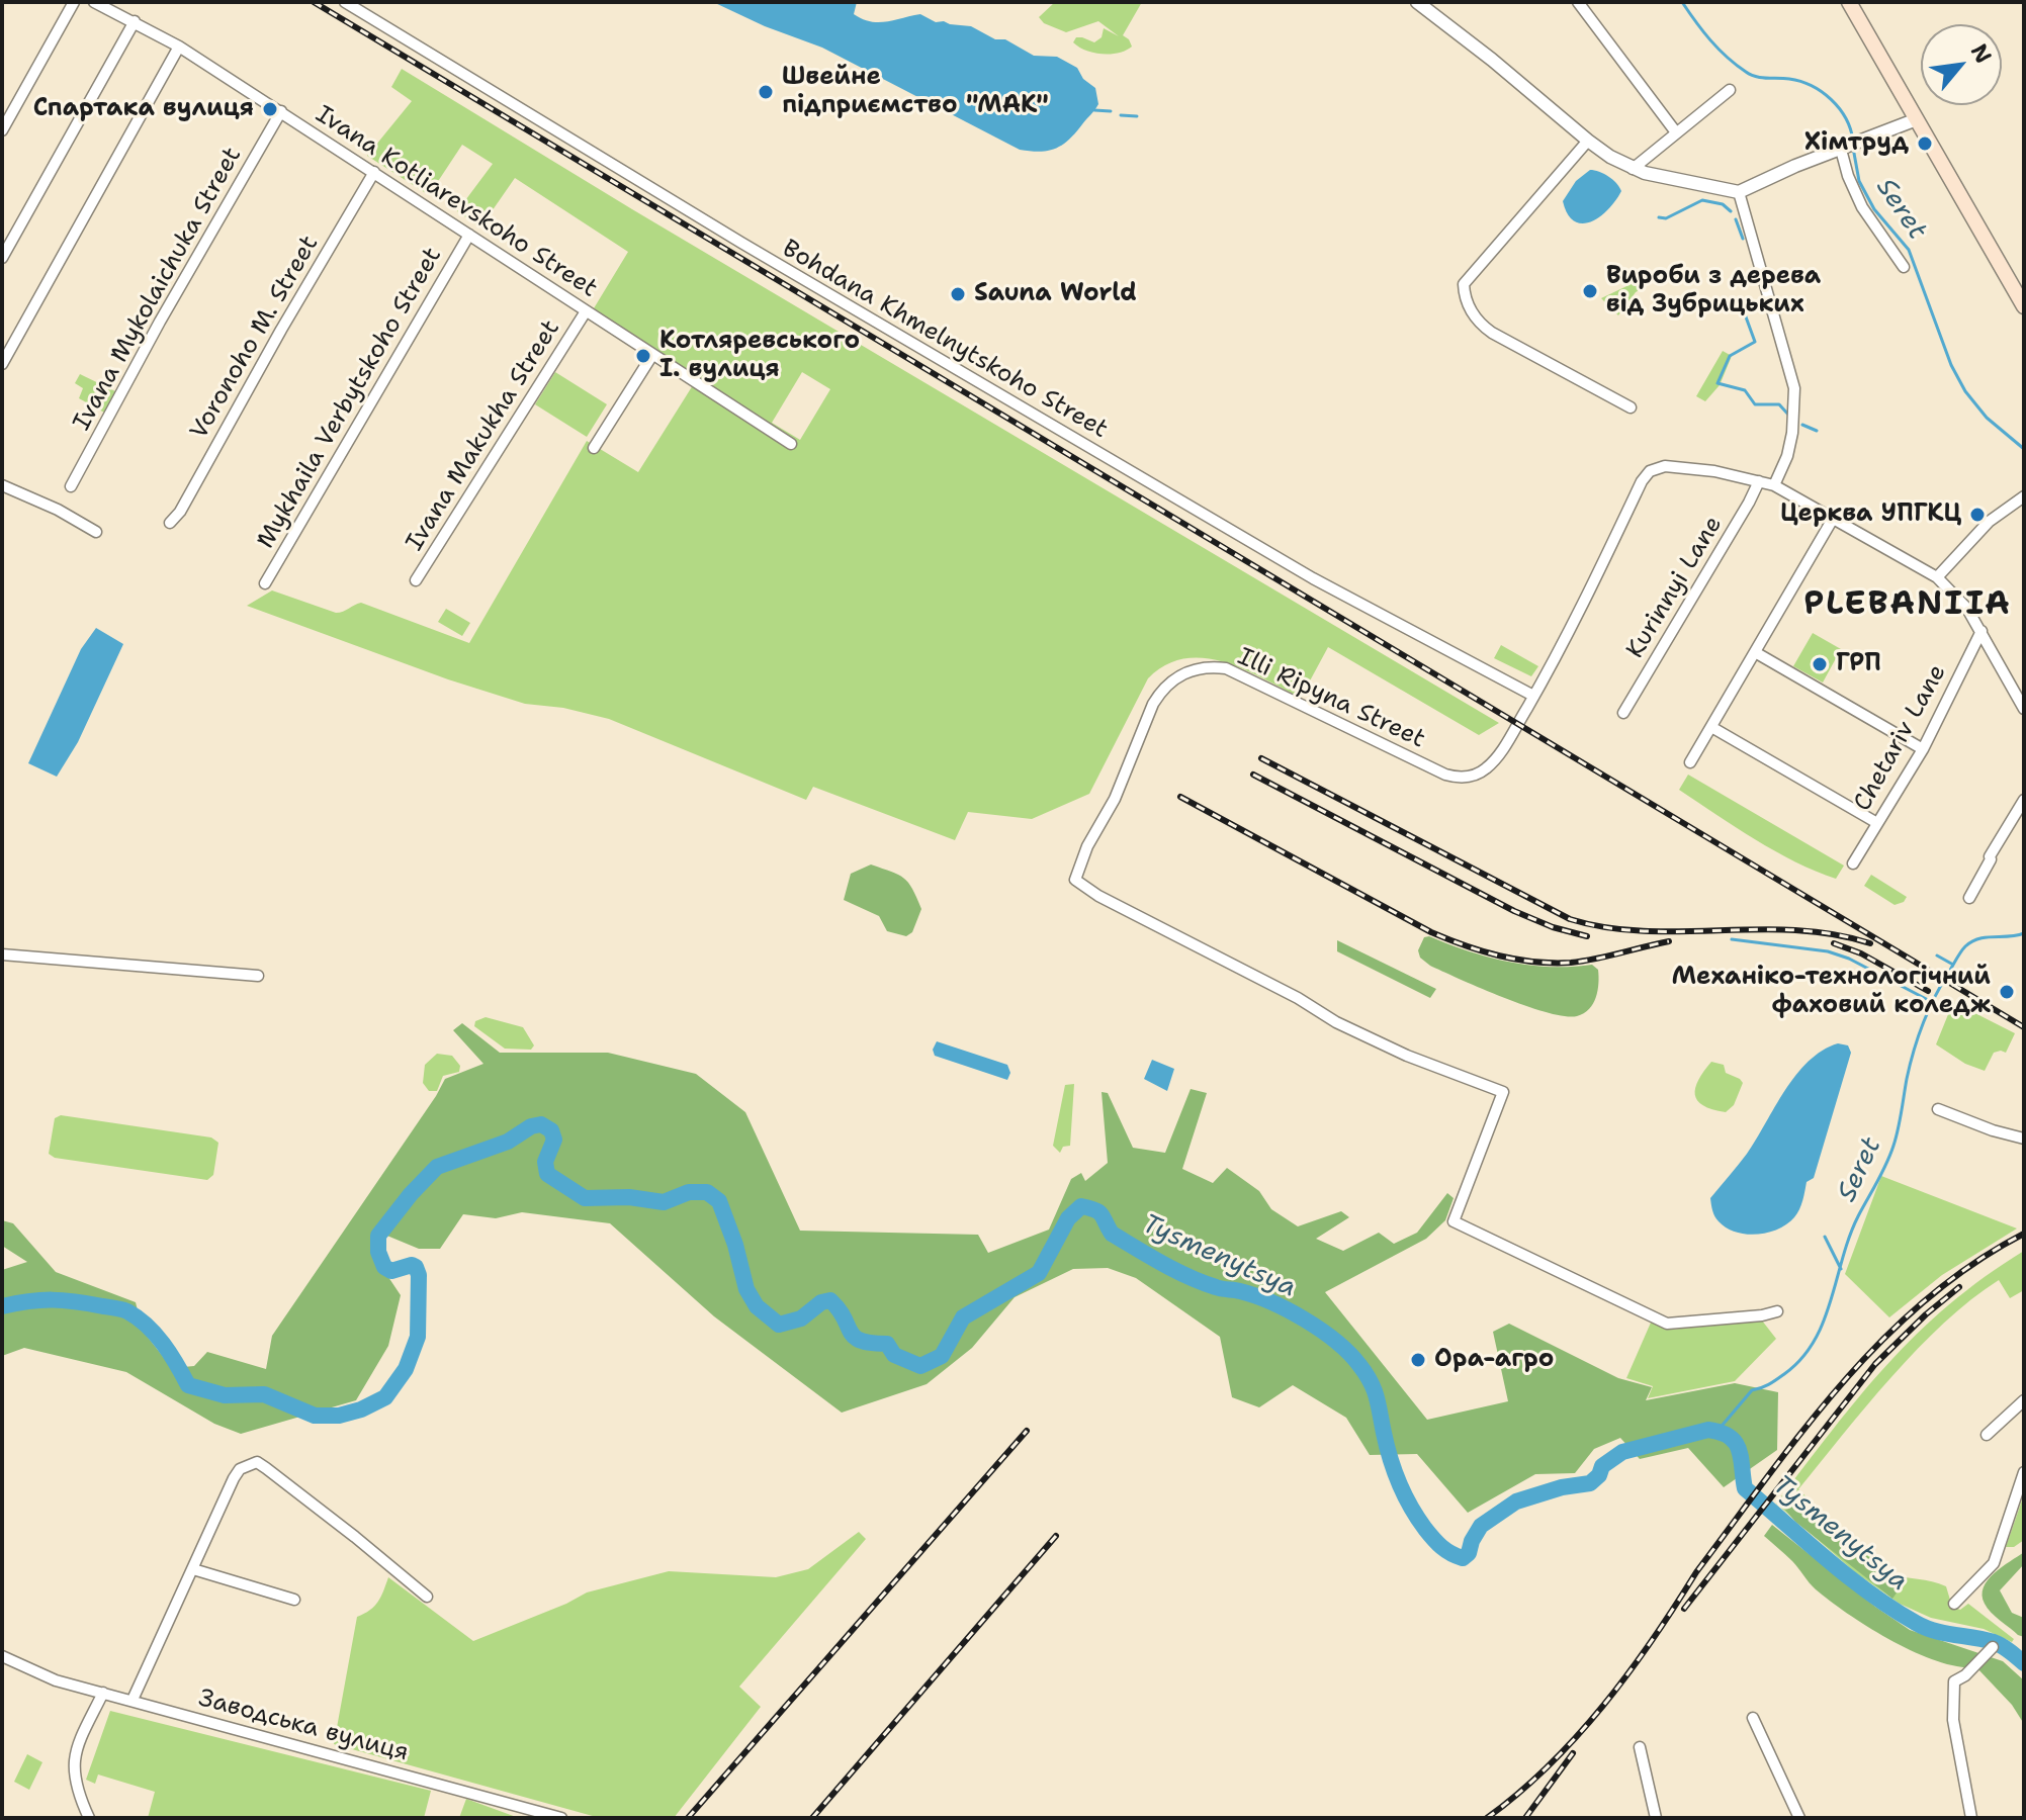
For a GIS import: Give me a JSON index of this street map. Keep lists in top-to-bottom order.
{
  "streets": {
    "street": [
      "Ivana Kotliarevskoho Street",
      "Ivana Mykolaichuka Street",
      "Voronoho M. Street",
      "Bohdana Khmelnytskoho Street",
      "Mykhaila Verbytskoho Street",
      "Ivana Makukha Street",
      "Kurinnyi Lane",
      "Illi Ripyna Street",
      "Chetariv Lane",
      "Заводська вулиця"
    ]
  },
  "crossings": [
    ["Ivana Kotliarevskoho Street", "Ivana Mykolaichuka Street"],
    ["Ivana Kotliarevskoho Street", "Voronoho M. Street"],
    ["Ivana Kotliarevskoho Street", "Mykhaila Verbytskoho Street"],
    ["Ivana Kotliarevskoho Street", "Ivana Makukha Street"],
    ["Bohdana Khmelnytskoho Street", "Illi Ripyna Street"],
    ["Kurinnyi Lane", "Illi Ripyna Street"]
  ],
  "districts": ["PLEBANIIA"],
  "water": ["Seret", "Tysmenytsya"],
  "places": [
    "Швейне підприємство \"МАК\"",
    "Спартака вулиця",
    "Хімтруд",
    "Вироби з дерева від Зубрицьких",
    "Sauna World",
    "Котляревського І. вулиця",
    "Церква УПГКЦ",
    "ГРП",
    "Механіко-технологічний фаховий коледж",
    "Ора-агро"
  ],
  "north": "top right"
}
